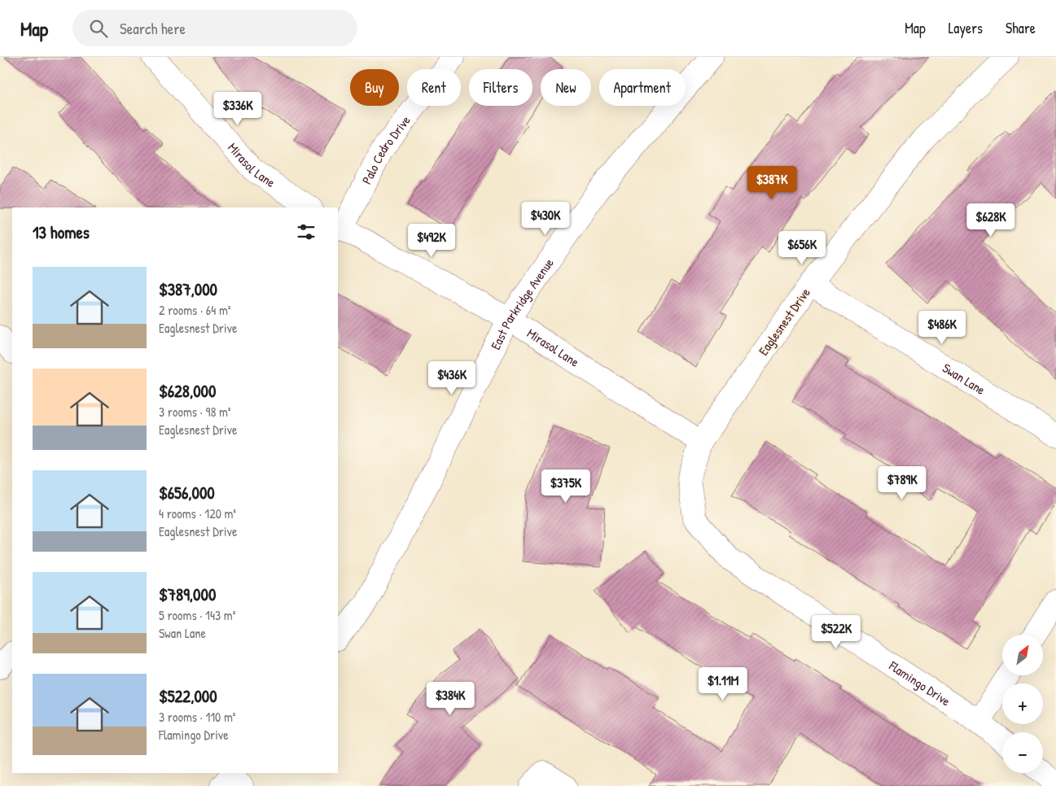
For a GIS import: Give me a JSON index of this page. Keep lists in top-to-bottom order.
{
  "streets": {
    "street": [
      "Palo Cedro Drive",
      "Mirasol Lane",
      "East Parkridge Avenue",
      "Eaglesnest Drive",
      "Swan Lane",
      "Flamingo Drive"
    ]
  },
  "crossings": [
    ["Palo Cedro Drive", "Mirasol Lane"],
    ["Mirasol Lane", "East Parkridge Avenue"],
    ["Mirasol Lane", "Eaglesnest Drive"],
    ["Eaglesnest Drive", "Swan Lane"],
    ["Eaglesnest Drive", "Flamingo Drive"]
  ],
  "north": "top right",
  "page": {
    "header": "Map",
    "search": "Search here",
    "nav": ["Map", "Layers", "Share"],
    "chip": [
      "Buy",
      "Rent",
      "Filters",
      "New",
      "Apartment"
    ],
    "price": [
      "$336K",
      "$387K",
      "$430K",
      "$628K",
      "$492K",
      "$656K",
      "$486K",
      "$436K",
      "$789K",
      "$375K",
      "$522K",
      "$1.11M",
      "$384K"
    ],
    "heading": "13 homes",
    "list": [
      {
        "name": "$387,000",
        "note": "2 rooms · 64 m² · Eaglesnest Drive"
      },
      {
        "name": "$628,000",
        "note": "3 rooms · 98 m² · Eaglesnest Drive"
      },
      {
        "name": "$656,000",
        "note": "4 rooms · 120 m² · Eaglesnest Drive"
      },
      {
        "name": "$789,000",
        "note": "5 rooms · 143 m² · Swan Lane"
      },
      {
        "name": "$522,000",
        "note": "3 rooms · 110 m² · Flamingo Drive"
      }
    ],
    "map_buttons": ["+", "−"]
  }
}
